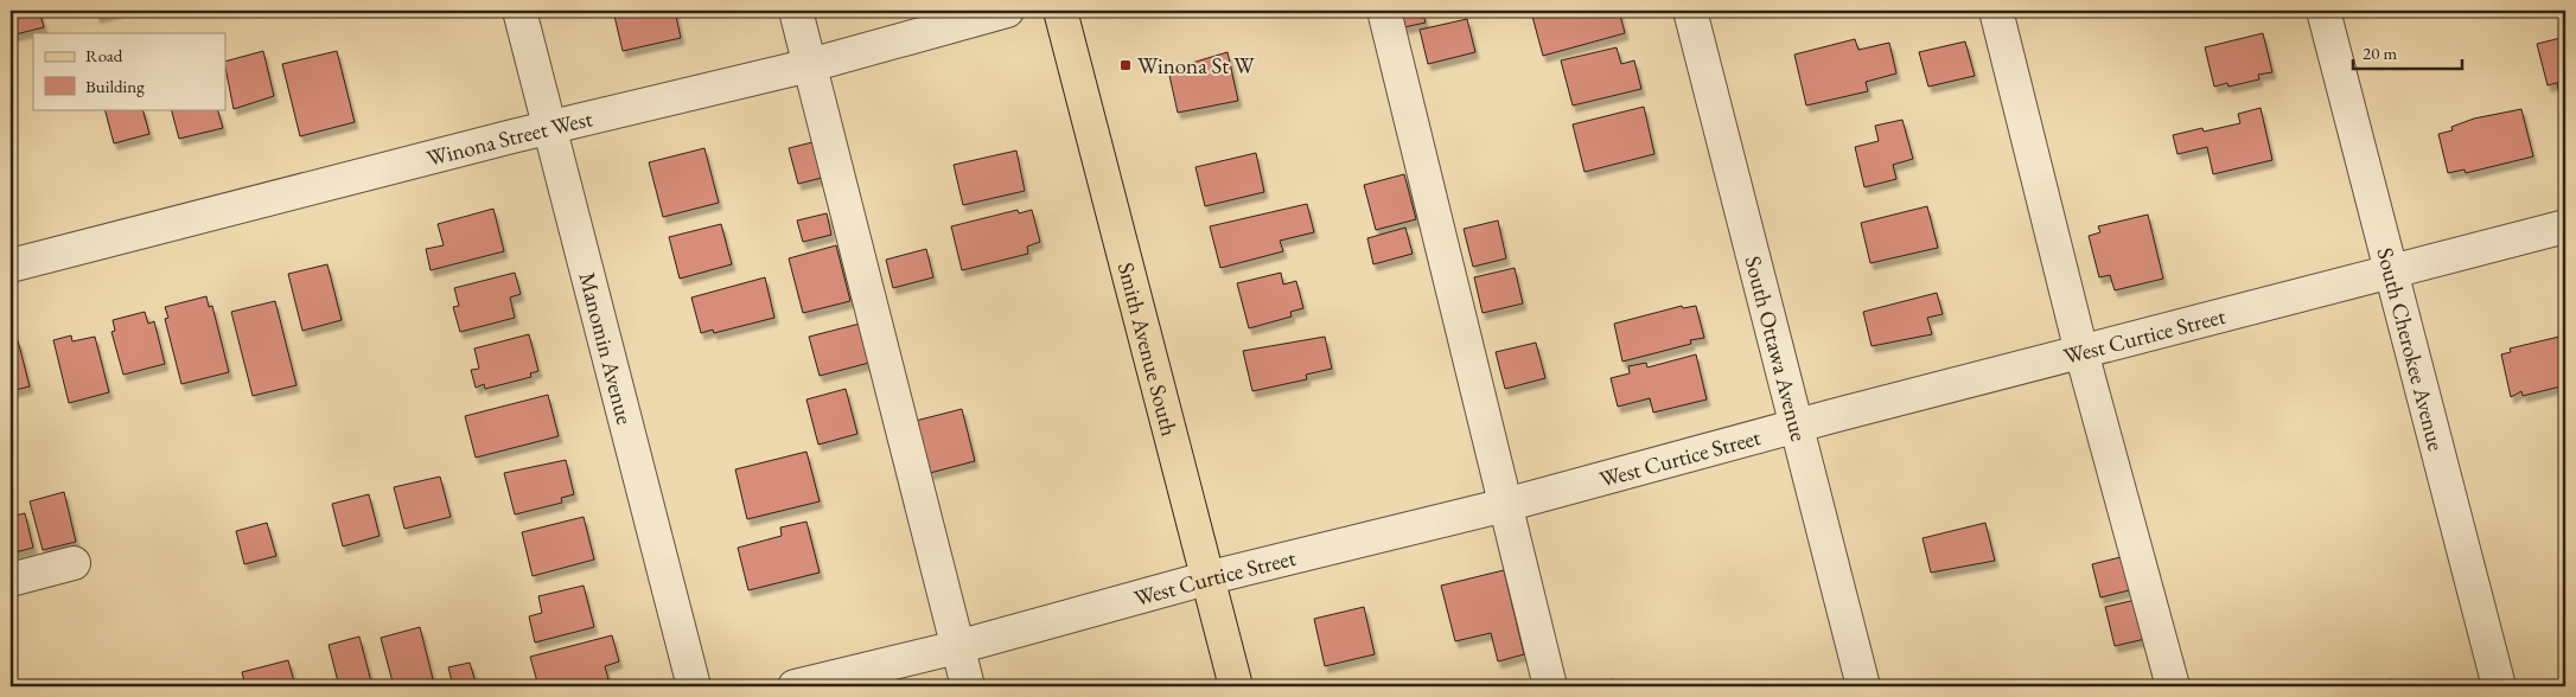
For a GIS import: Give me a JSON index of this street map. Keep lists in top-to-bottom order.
{
  "streets": {
    "main road": ["Smith Avenue South"],
    "street": [
      "Winona Street West",
      "West Curtice Street",
      "Manomin Avenue",
      "South Ottawa Avenue",
      "South Cherokee Avenue"
    ]
  },
  "crossings": [
    ["Winona Street West", "Manomin Avenue"],
    ["West Curtice Street", "Smith Avenue South"],
    ["West Curtice Street", "South Ottawa Avenue"],
    ["West Curtice Street", "South Cherokee Avenue"]
  ],
  "places": {
    "transit": ["Winona St W"]
  },
  "legend": ["Road", "Building"],
  "scale_bar": "20 m"
}
